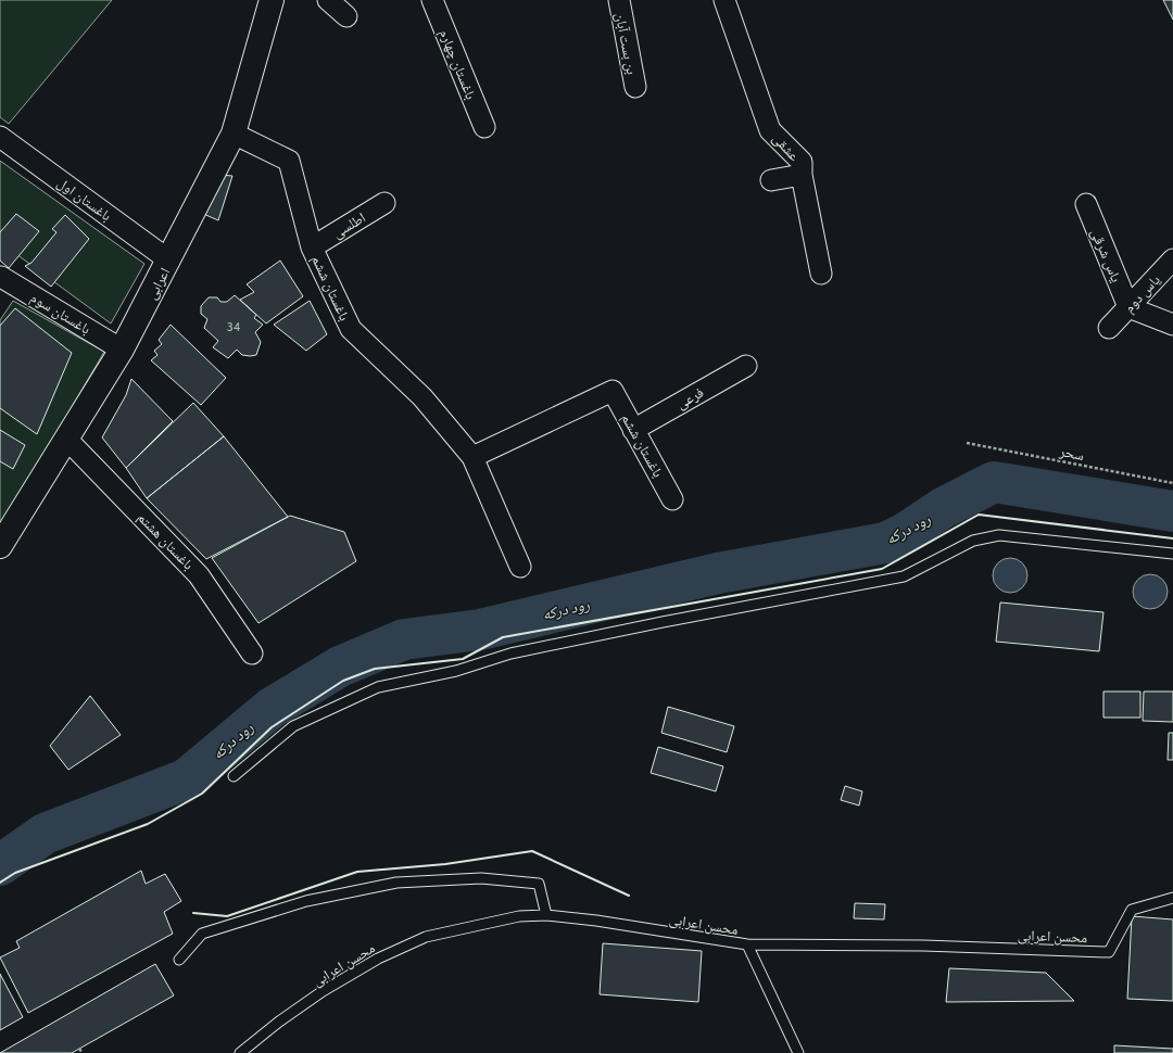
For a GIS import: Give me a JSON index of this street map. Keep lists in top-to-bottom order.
{
  "streets": {
    "street": [
      "بن بست آبان",
      "باغستان چهارم",
      "عشقی",
      "باغستان اول",
      "اطلسی",
      "یاس شرقی",
      "اعرابی",
      "باغستان ششم",
      "یاس دوم",
      "باغستان سوم",
      "فرعی",
      "باغستان هشتم"
    ],
    "lane": ["محسن اعرابی"],
    "path": ["سحر"]
  },
  "crossings": [
    ["باغستان اول", "اعرابی"],
    ["اطلسی", "باغستان ششم"],
    ["یاس شرقی", "یاس دوم"],
    ["اعرابی", "باغستان ششم"],
    ["اعرابی", "باغستان سوم"],
    ["اعرابی", "باغستان هشتم"],
    ["باغستان ششم", "فرعی"]
  ],
  "water": ["رود درکه"],
  "house_numbers": ["34"]
}
